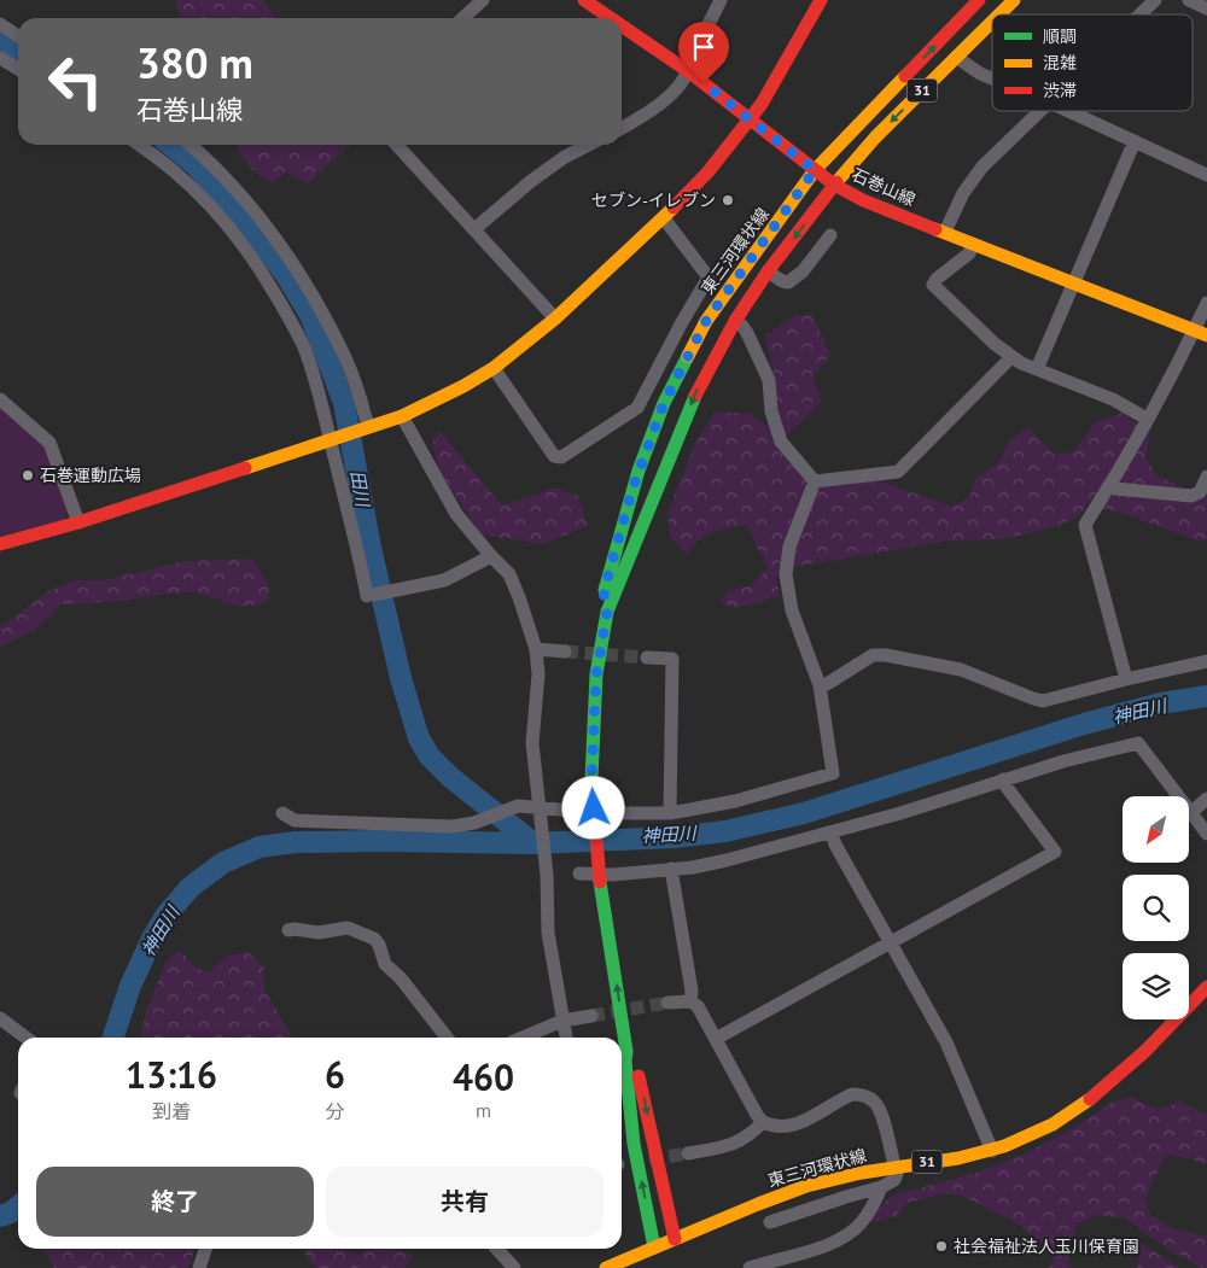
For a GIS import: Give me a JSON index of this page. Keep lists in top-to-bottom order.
{
  "streets": {
    "main road": ["31", "石巻山線", "東三河環状線"]
  },
  "crossings": [
    ["石巻山線", "東三河環状線"]
  ],
  "water": ["田川", "神田川"],
  "places": ["セブン-イレブン", "石巻運動広場", "社会福祉法人玉川保育園"],
  "legend": ["順調", "混雑", "渋滞"],
  "north": "bottom left",
  "page": {
    "turn": ["380 m", "石巻山線"],
    "eta": [
      "13:16",
      "到着",
      "6",
      "分",
      "460",
      "m"
    ],
    "buttons": ["終了", "共有"]
  }
}
